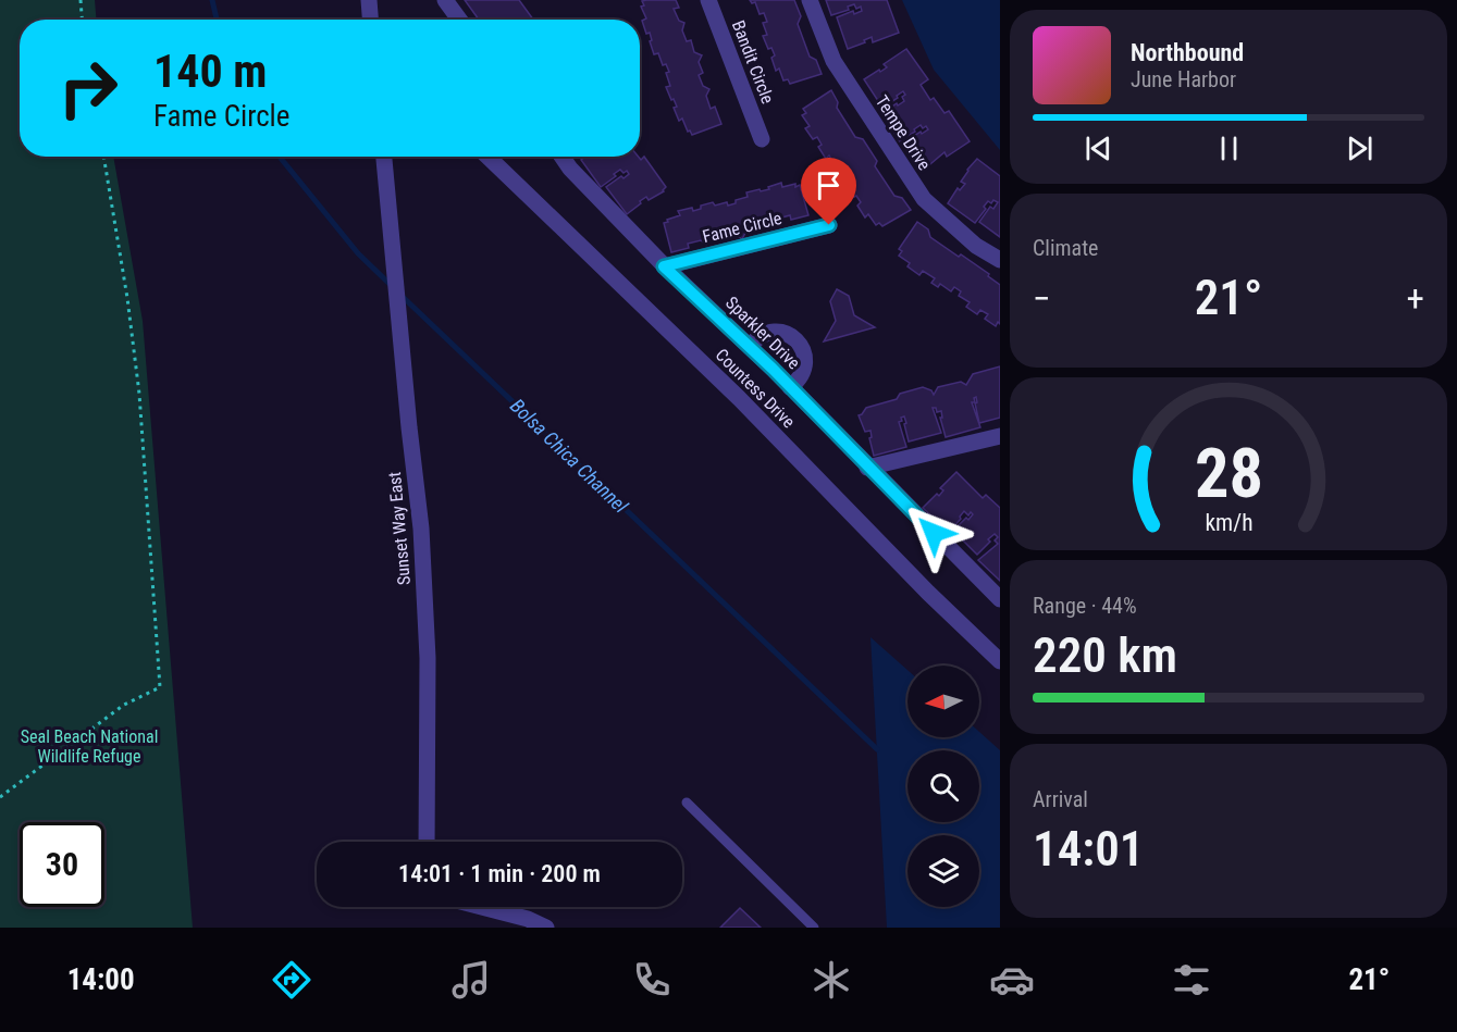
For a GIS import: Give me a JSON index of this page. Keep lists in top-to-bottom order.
{
  "streets": {
    "street": [
      "Bandit Circle",
      "Tempe Drive",
      "Fame Circle",
      "Sparkler Drive",
      "Countess Drive",
      "Sunset Way East"
    ]
  },
  "crossings": [
    ["Fame Circle", "Sparkler Drive"]
  ],
  "water": ["Bolsa Chica Channel"],
  "parks": ["Seal Beach National Wildlife Refuge"],
  "north": "left",
  "page": {
    "turn": ["140 m", "Fame Circle"],
    "song": ["Northbound", "June Harbor"],
    "tile": [
      "Climate",
      ["Range · 44%", "220 km"],
      ["Arrival", "14:01"]
    ],
    "heat": ["−", "21°", "+"],
    "limit": "30",
    "trip": "14:01 · 1 min · 200 m",
    "tabs": ["14:00", "21°"],
    "gauge": ["28", "km/h"]
  }
}
